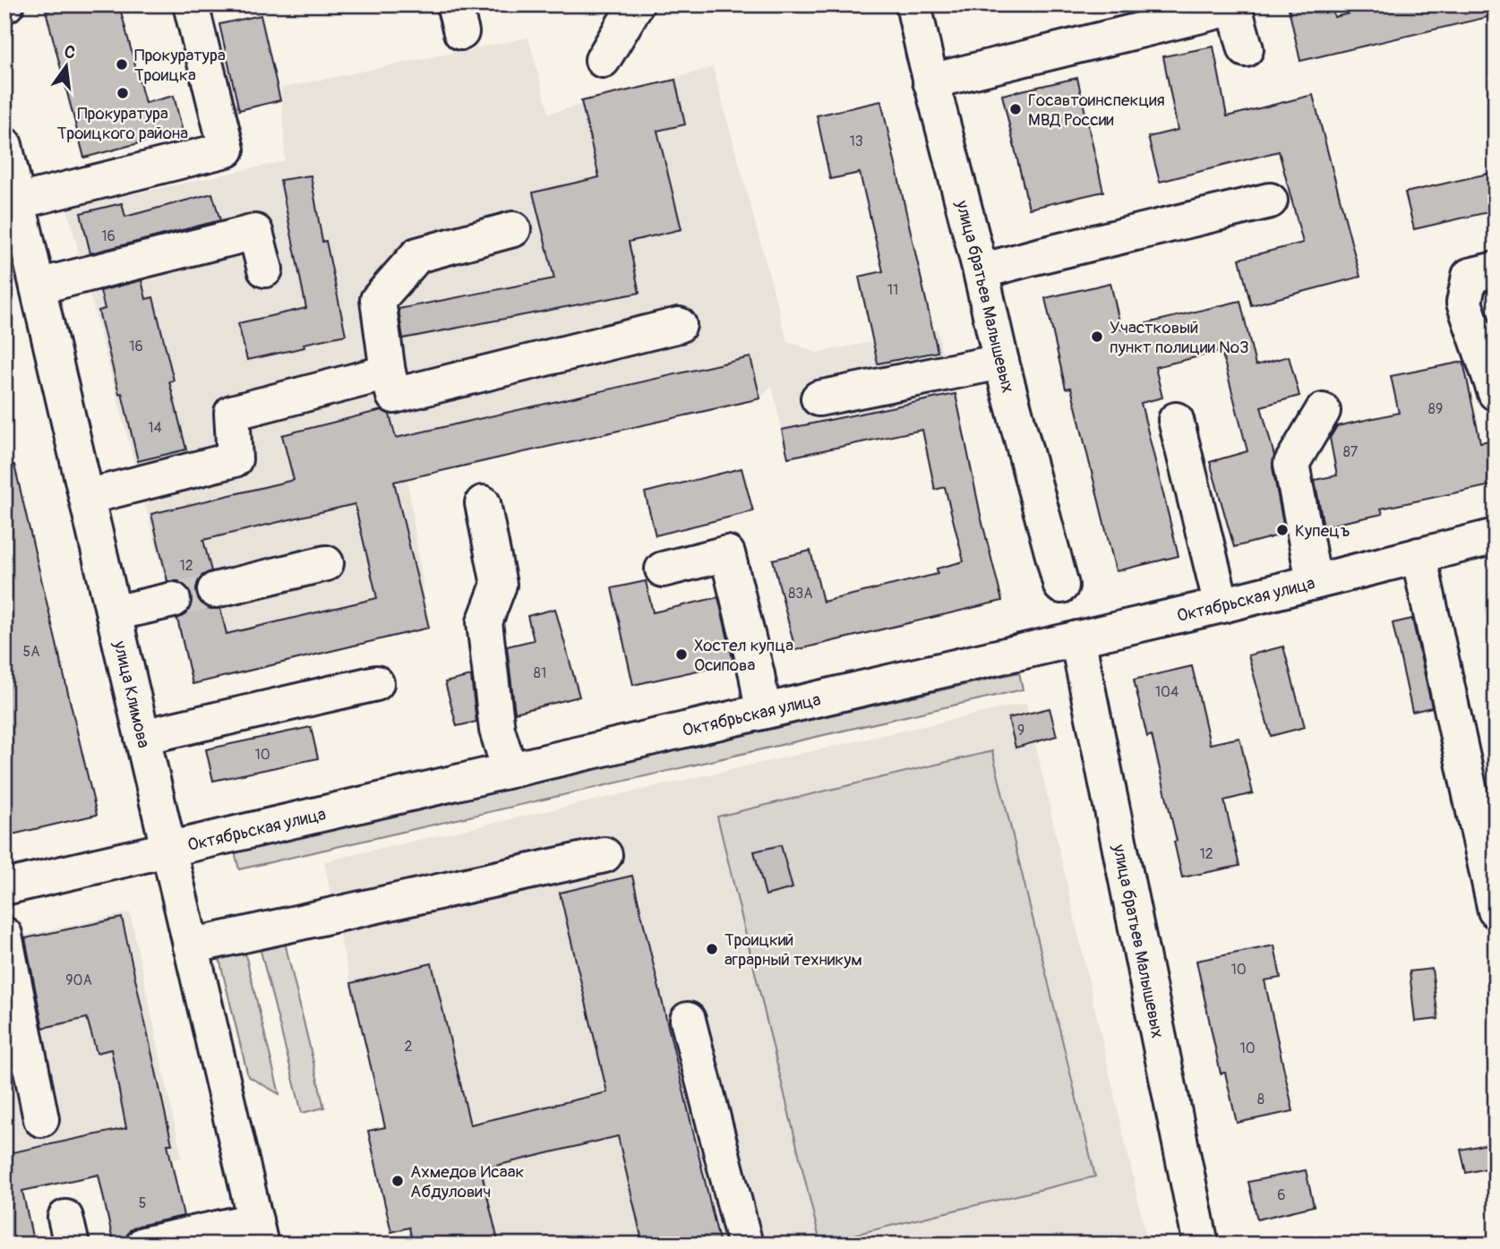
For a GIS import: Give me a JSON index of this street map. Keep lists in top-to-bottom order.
{
  "streets": {
    "street": ["улица братьев Малышевых", "Октябрьская улица", "улица Климова"]
  },
  "crossings": [
    ["улица братьев Малышевых", "Октябрьская улица"],
    ["Октябрьская улица", "улица Климова"]
  ],
  "places": [
    "Прокуратура Троицка",
    "Прокуратура Троицкого района",
    "Госавтоинспекция МВД России",
    "Участковый пункт полиции №3",
    "Купецъ",
    "Хостел купца Осипова",
    "Троицкий аграрный техникум",
    "Ахмедов Исаак Абдулович"
  ],
  "house_numbers": [
    "13",
    "16",
    "11",
    "16",
    "89",
    "14",
    "87",
    "12",
    "83А",
    "5А",
    "81",
    "104",
    "9",
    "10",
    "12",
    "10",
    "90А",
    "2",
    "10",
    "8",
    "6",
    "5"
  ],
  "north": "top"
}
